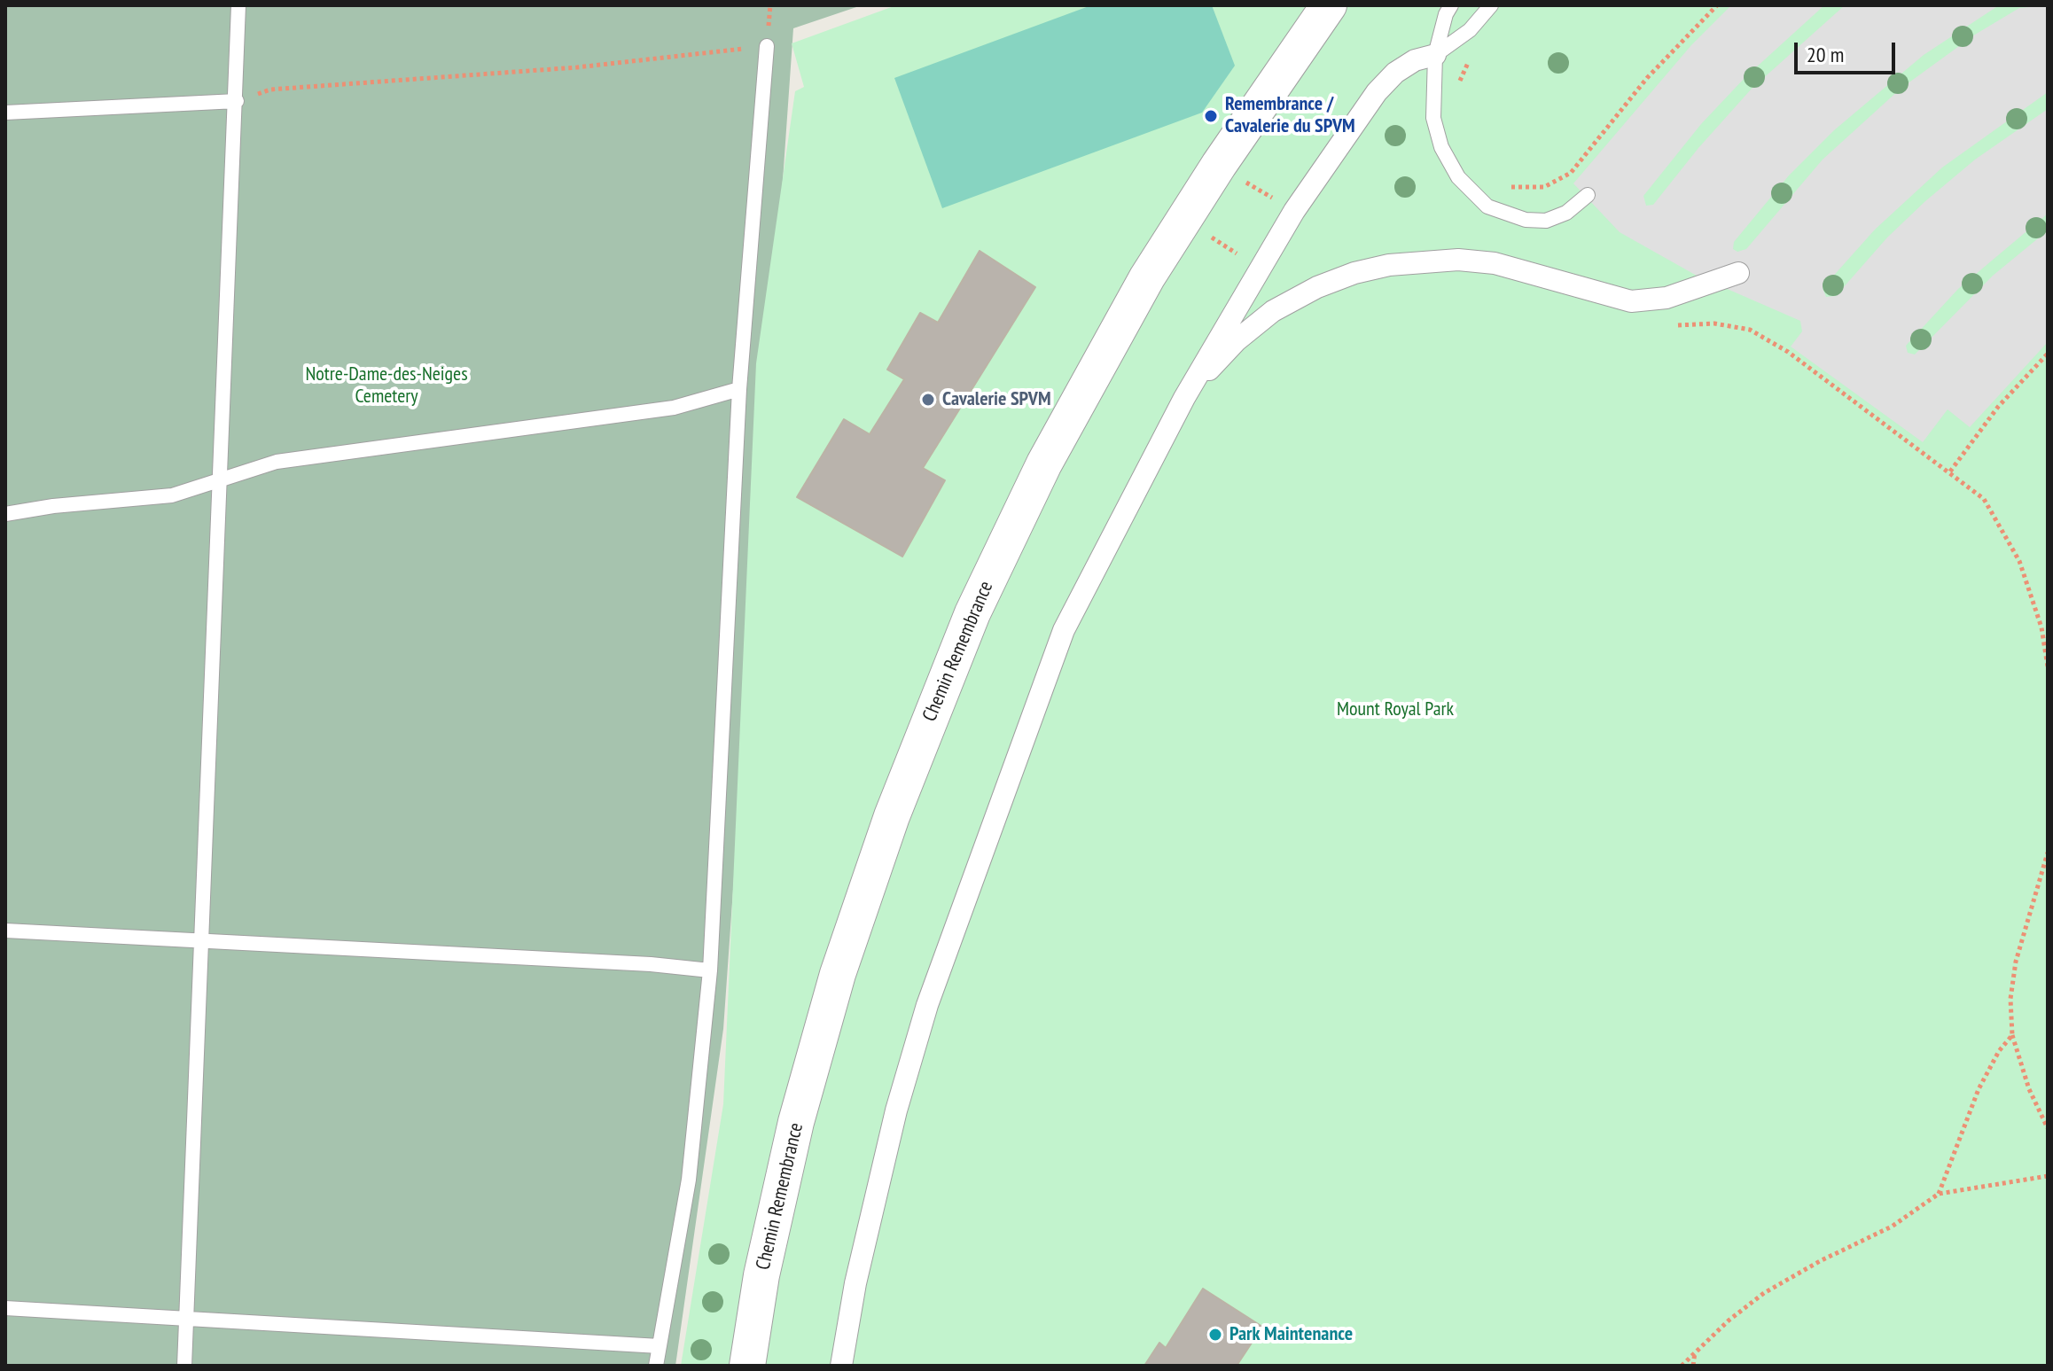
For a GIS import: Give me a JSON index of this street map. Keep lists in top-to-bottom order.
{
  "streets": {
    "street": ["Chemin Remembrance"]
  },
  "parks": ["Notre-Dame-des-Neiges Cemetery", "Mount Royal Park"],
  "places": ["Remembrance / Cavalerie du SPVM", "Cavalerie SPVM", "Park Maintenance"],
  "scale_bar": "20 m"
}
